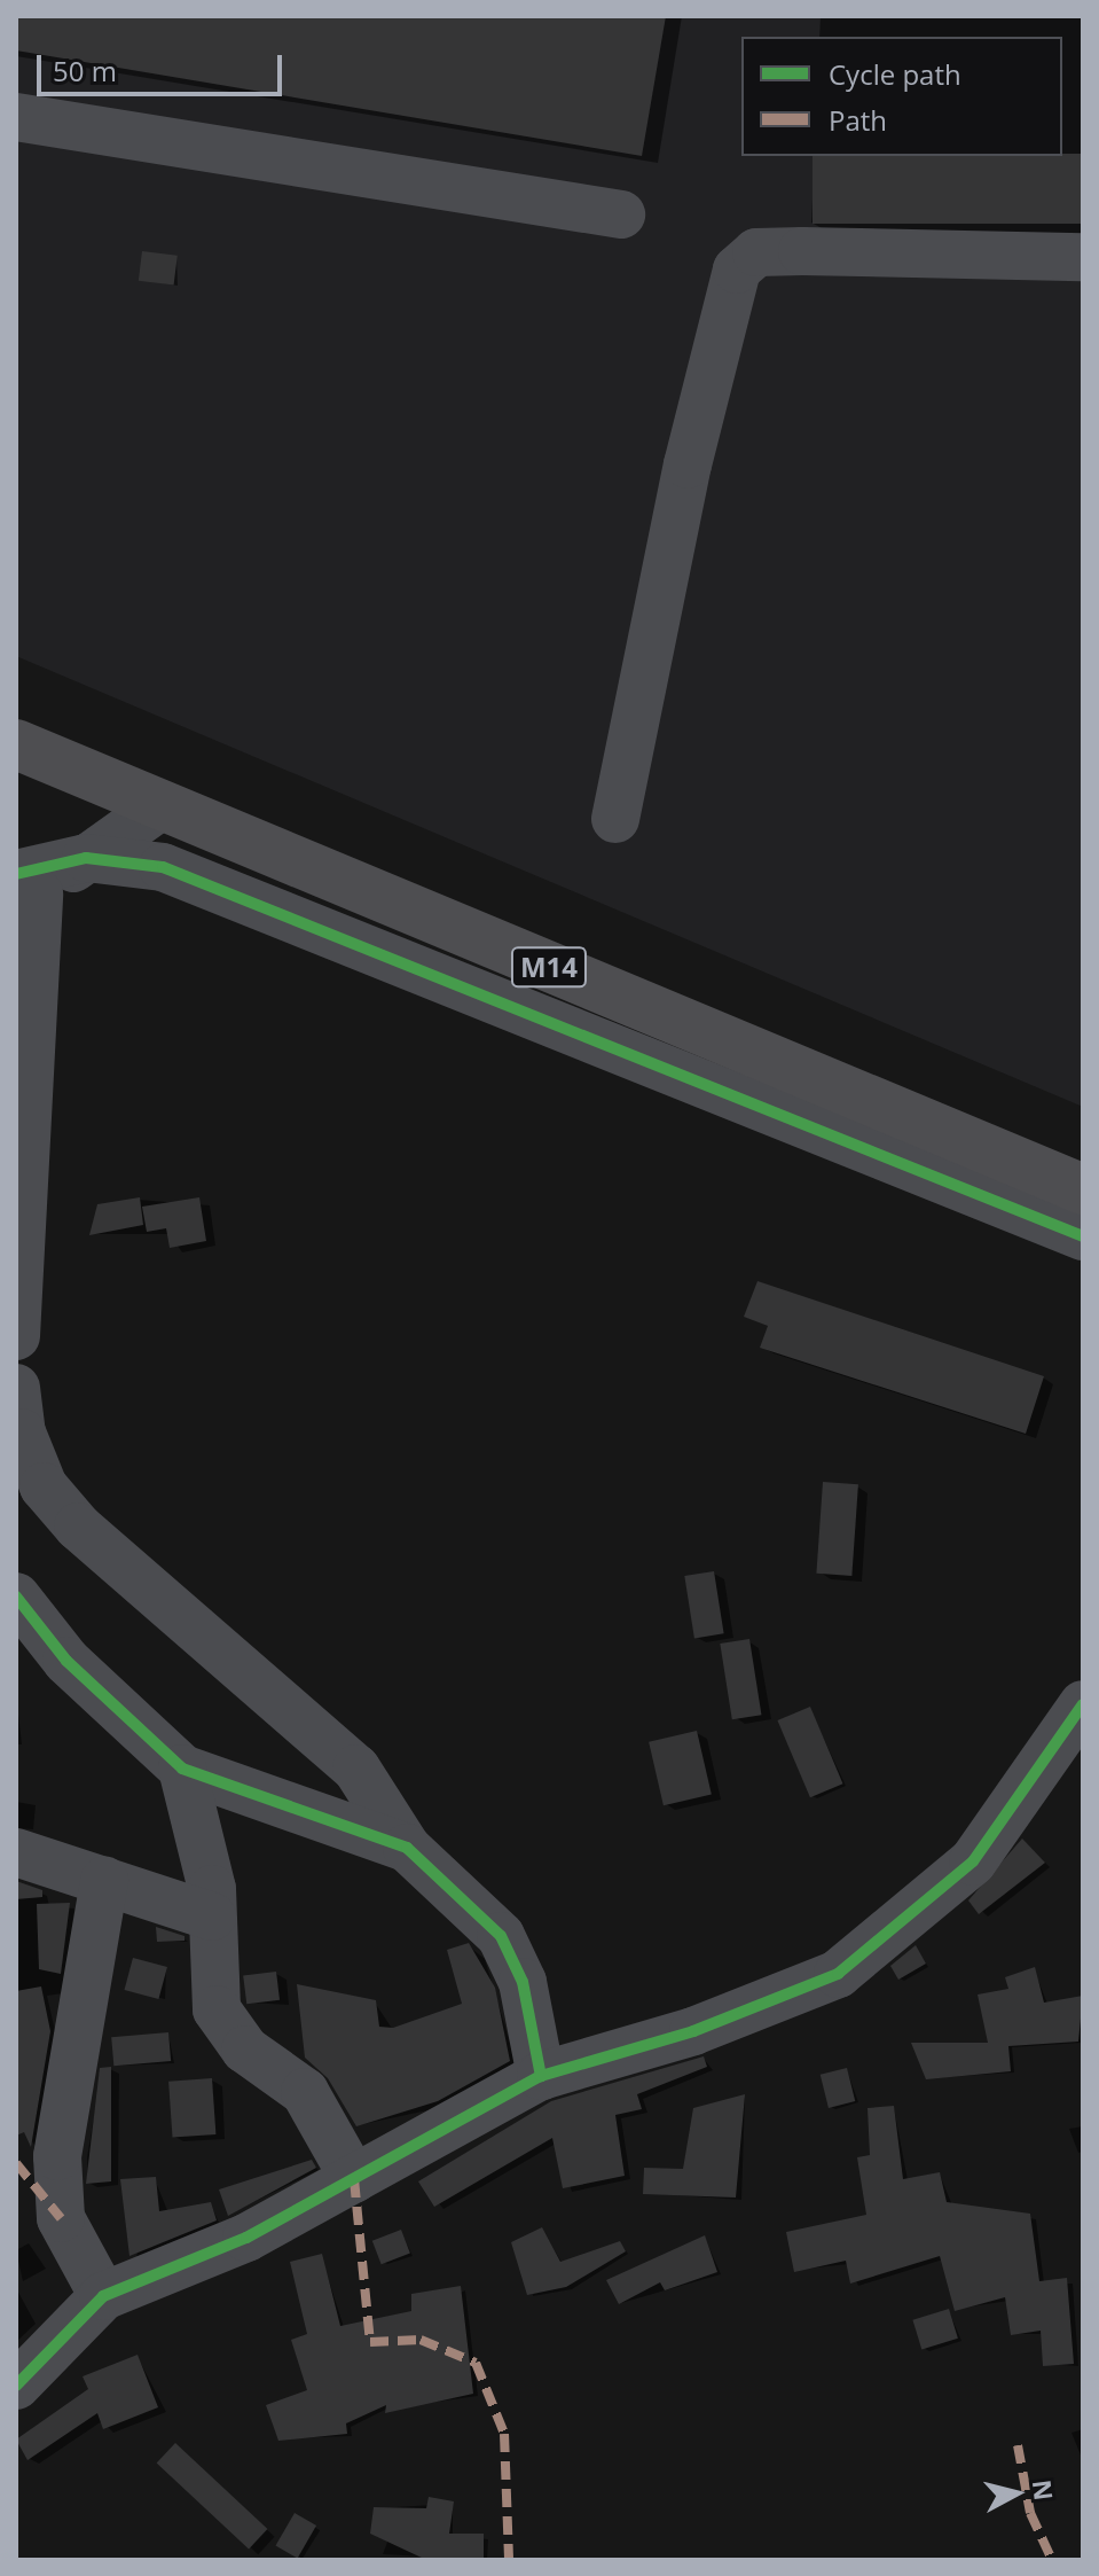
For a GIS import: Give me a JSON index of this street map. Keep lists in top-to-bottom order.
{
  "streets": {
    "highway": ["M14"]
  },
  "legend": ["Cycle path", "Path"],
  "scale_bar": "50 m",
  "north": "right"
}
